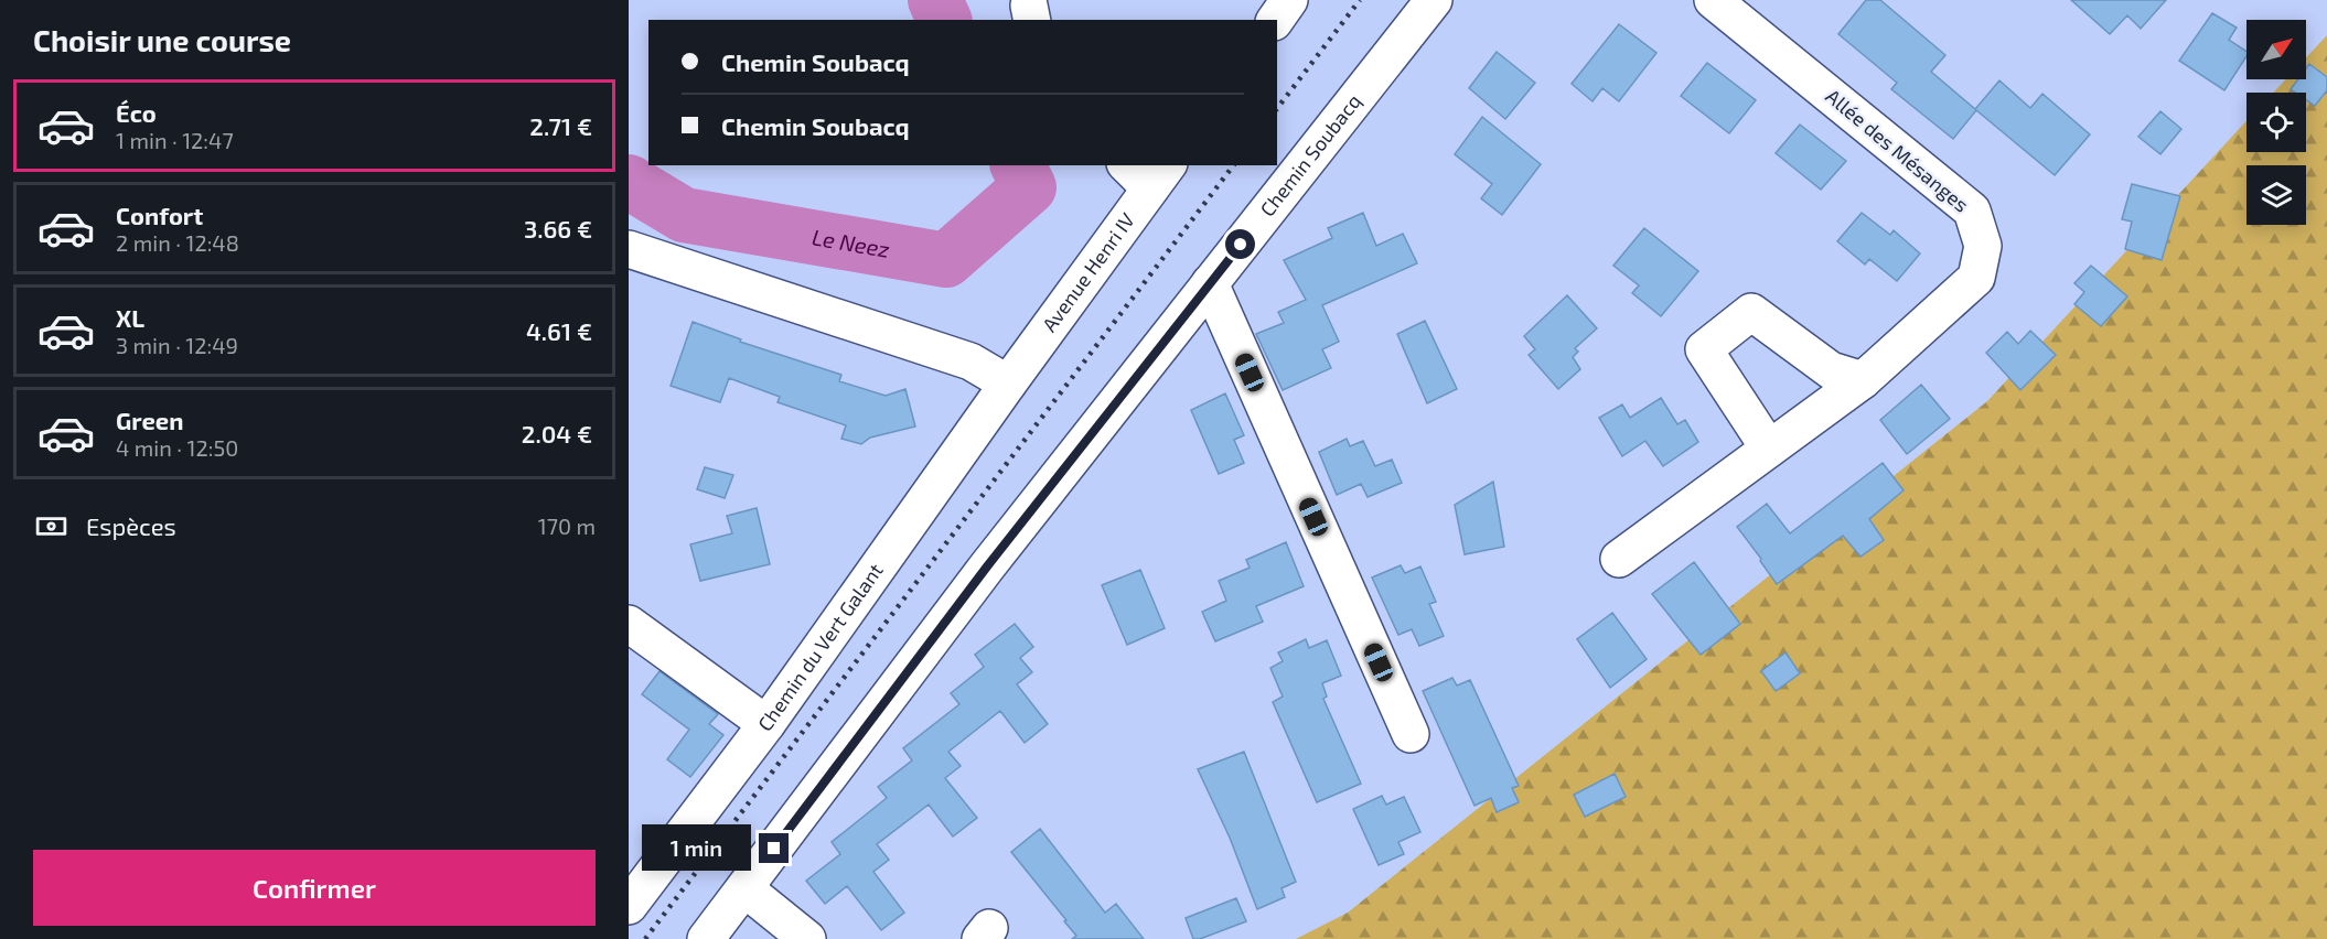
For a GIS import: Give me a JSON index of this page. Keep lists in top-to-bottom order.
{
  "streets": {
    "street": [
      "Allée des Mésanges",
      "Chemin Soubacq",
      "Avenue Henri IV",
      "Chemin du Vert Galant"
    ]
  },
  "crossings": [
    ["Avenue Henri IV", "Chemin du Vert Galant"]
  ],
  "water": ["Le Neez"],
  "north": "top right",
  "page": {
    "heading": "Choisir une course",
    "banner": ["Chemin Soubacq", "Chemin Soubacq"],
    "list": [
      {
        "name": "Éco",
        "note": "1 min · 12:47",
        "value": "2.71 €"
      },
      {
        "name": "Confort",
        "note": "2 min · 12:48",
        "value": "3.66 €"
      },
      {
        "name": "XL",
        "note": "3 min · 12:49",
        "value": "4.61 €"
      },
      {
        "name": "Green",
        "note": "4 min · 12:50",
        "value": "2.04 €"
      }
    ],
    "pay": ["Espèces", "170 m"],
    "bubble": "1 min",
    "buttons": "Confirmer"
  }
}
